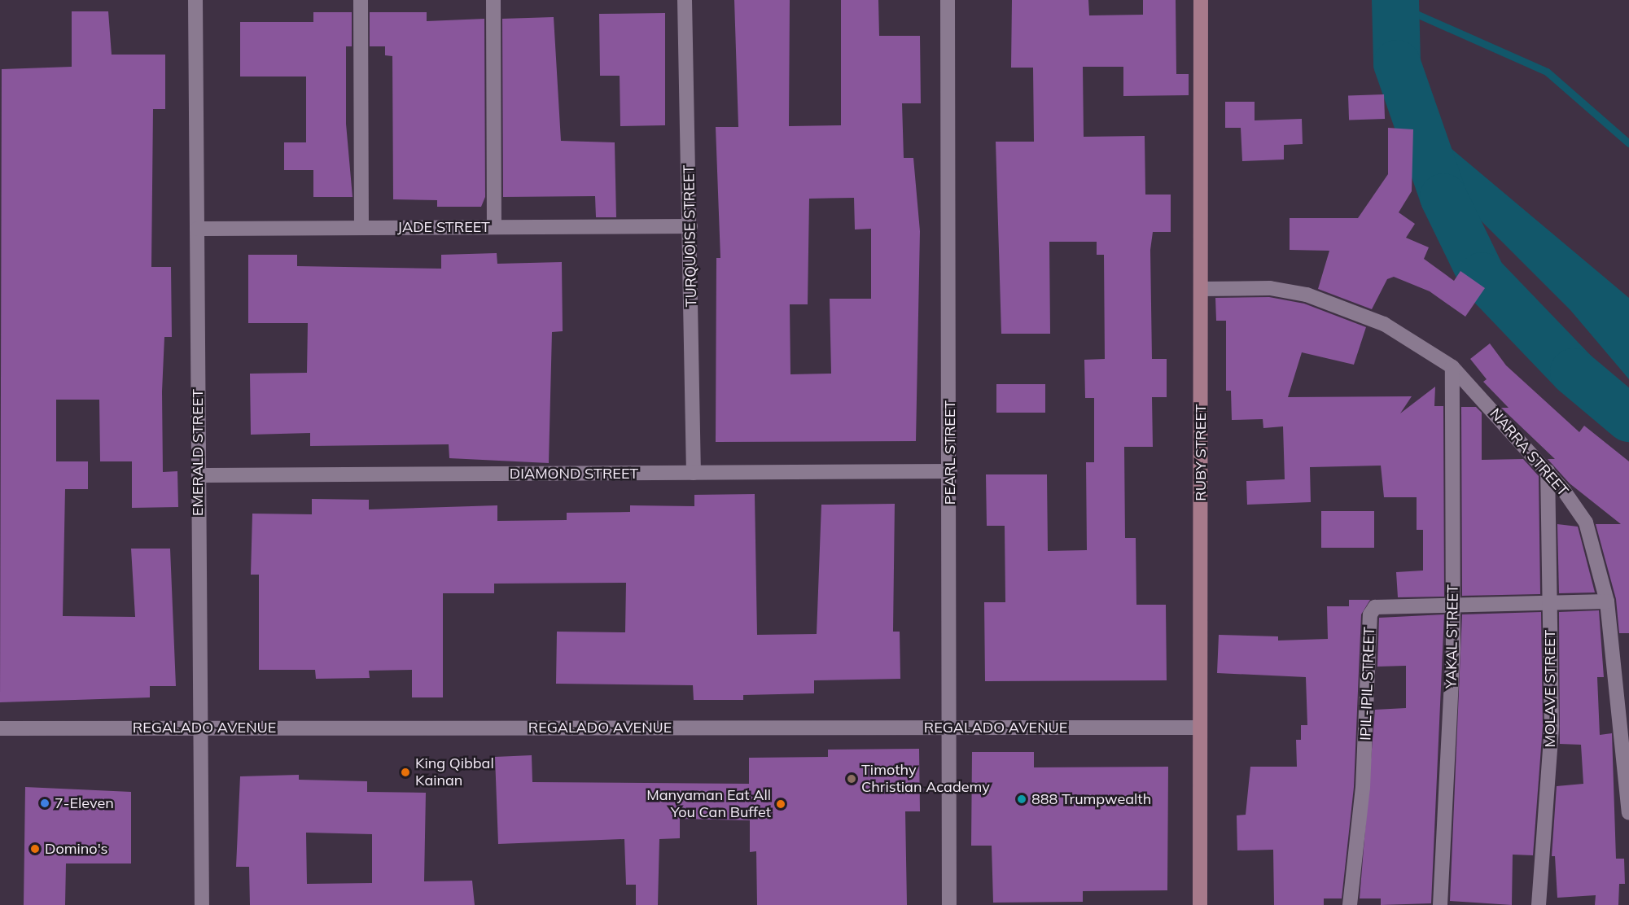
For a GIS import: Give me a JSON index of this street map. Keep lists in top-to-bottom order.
{
  "streets": {
    "street": [
      "JADE STREET",
      "TURQUOISE STREET",
      "EMERALD STREET",
      "PEARL STREET",
      "RUBY STREET",
      "NARRA STREET",
      "DIAMOND STREET",
      "YAKAL STREET",
      "IPIL-IPIL STREET",
      "MOLAVE STREET",
      "REGALADO AVENUE"
    ]
  },
  "crossings": [
    ["JADE STREET", "TURQUOISE STREET"],
    ["JADE STREET", "EMERALD STREET"],
    ["TURQUOISE STREET", "DIAMOND STREET"],
    ["EMERALD STREET", "DIAMOND STREET"],
    ["EMERALD STREET", "REGALADO AVENUE"],
    ["PEARL STREET", "DIAMOND STREET"],
    ["PEARL STREET", "REGALADO AVENUE"],
    ["RUBY STREET", "NARRA STREET"],
    ["RUBY STREET", "REGALADO AVENUE"],
    ["NARRA STREET", "YAKAL STREET"],
    ["NARRA STREET", "IPIL-IPIL STREET"],
    ["NARRA STREET", "MOLAVE STREET"],
    ["YAKAL STREET", "IPIL-IPIL STREET"],
    ["IPIL-IPIL STREET", "MOLAVE STREET"]
  ],
  "places": [
    "King Qibbal Kainan",
    "Timothy Christian Academy",
    "888 Trumpwealth",
    "7-Eleven",
    "Manyaman Eat All You Can Buffet",
    "Domino's"
  ]
}
